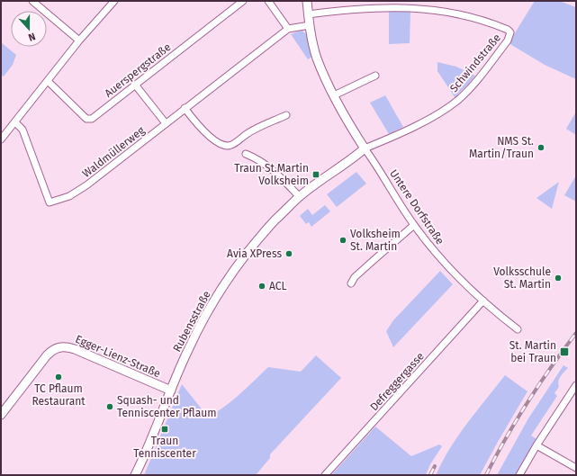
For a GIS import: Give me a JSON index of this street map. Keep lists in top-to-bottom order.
{
  "streets": {
    "street": [
      "Schwindstraße",
      "Auerspergstraße",
      "Waldmüllerweg",
      "Untere Dorfstraße",
      "Rubensstraße",
      "Egger-Lienz-Straße",
      "Defreggergasse"
    ]
  },
  "crossings": [
    ["Schwindstraße", "Untere Dorfstraße"],
    ["Schwindstraße", "Rubensstraße"],
    ["Untere Dorfstraße", "Rubensstraße"],
    ["Untere Dorfstraße", "Defreggergasse"],
    ["Rubensstraße", "Egger-Lienz-Straße"]
  ],
  "places": {
    "other": [
      "NMS St. Martin/Traun",
      "Volksheim St. Martin",
      "Avia XPress",
      "Volksschule St. Martin",
      "ACL",
      "TC Pflaum Restaurant",
      "Squash- und Tenniscenter Pflaum"
    ],
    "transit": ["Traun St.Martin Volksheim", "St. Martin bei Traun", "Traun Tenniscenter"]
  },
  "north": "bottom"
}
